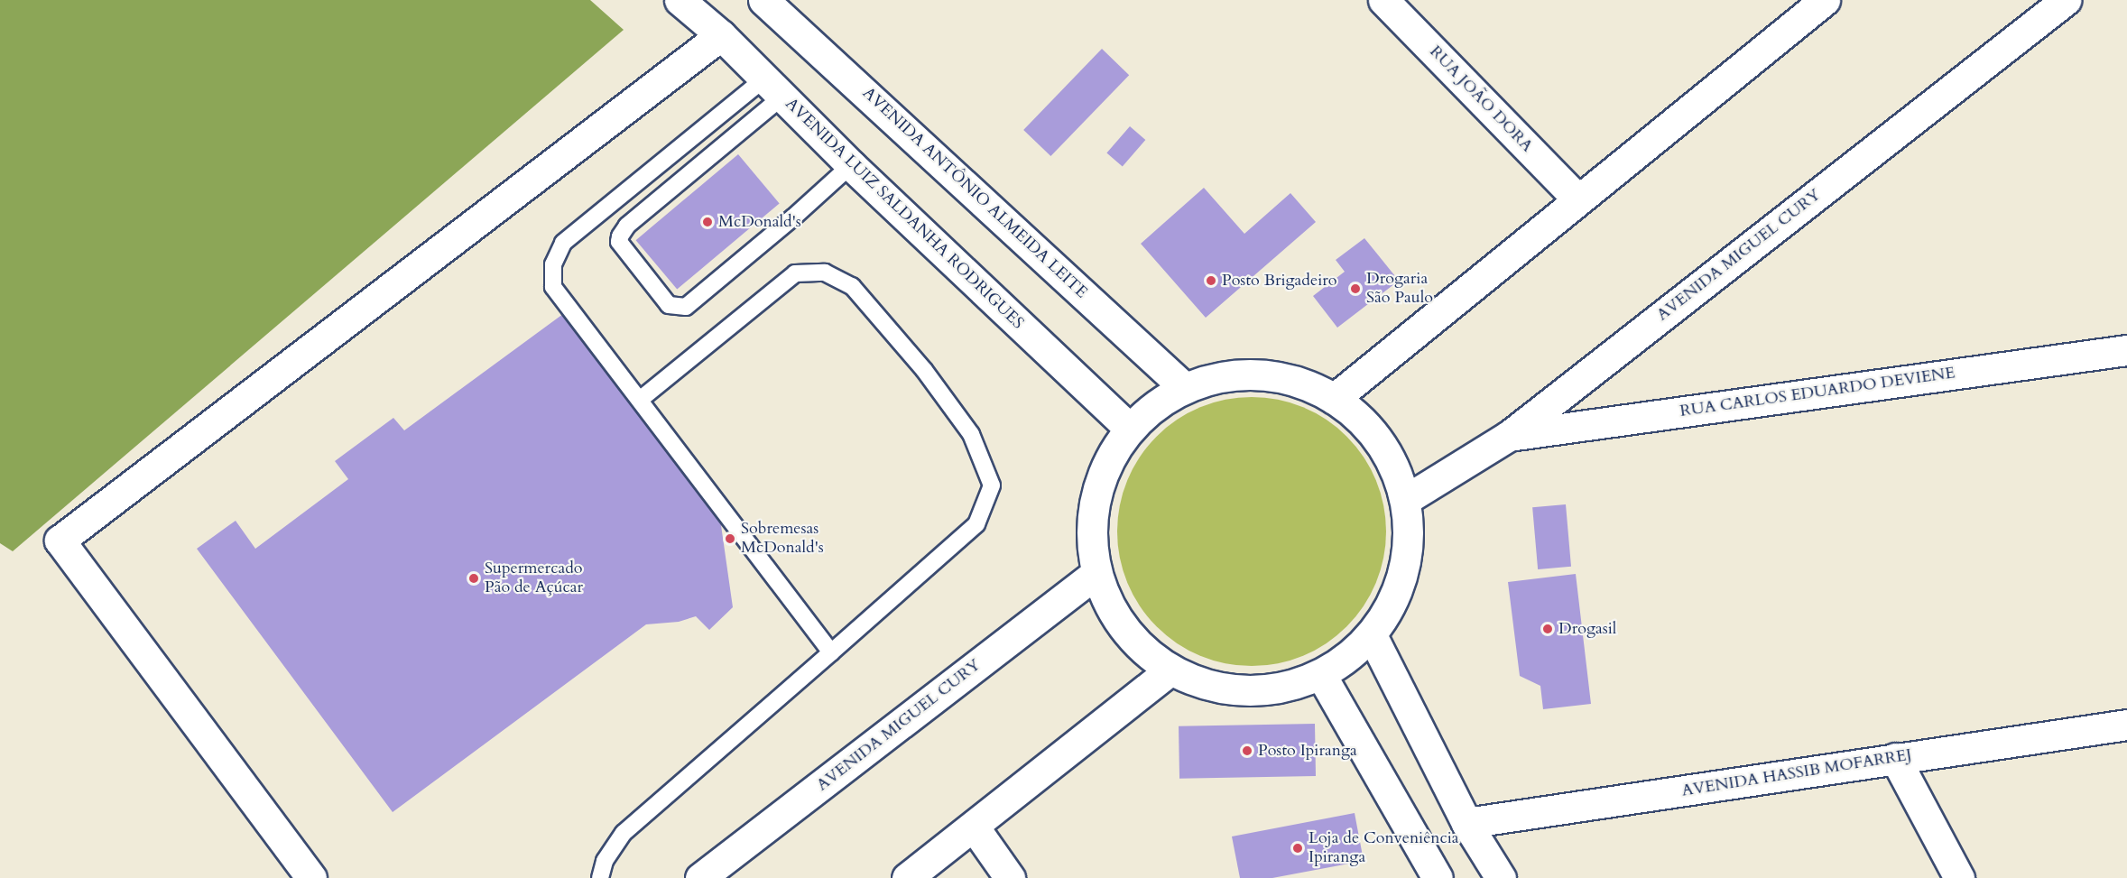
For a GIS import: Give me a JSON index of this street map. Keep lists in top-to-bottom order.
{
  "streets": {
    "street": [
      "RUA JOÃO DORA",
      "AVENIDA ANTÔNIO ALMEIDA LEITE",
      "AVENIDA LUIZ SALDANHA RODRIGUES",
      "AVENIDA MIGUEL CURY",
      "RUA CARLOS EDUARDO DEVIENE",
      "AVENIDA HASSIB MOFARREJ"
    ]
  },
  "crossings": [
    ["AVENIDA MIGUEL CURY", "RUA CARLOS EDUARDO DEVIENE"]
  ],
  "places": [
    "McDonald's",
    "Posto Brigadeiro",
    "Drogaria São Paulo",
    "Sobremesas McDonald's",
    "Supermercado Pão de Açúcar",
    "Drogasil",
    "Posto Ipiranga",
    "Loja de Conveniência Ipiranga"
  ]
}
